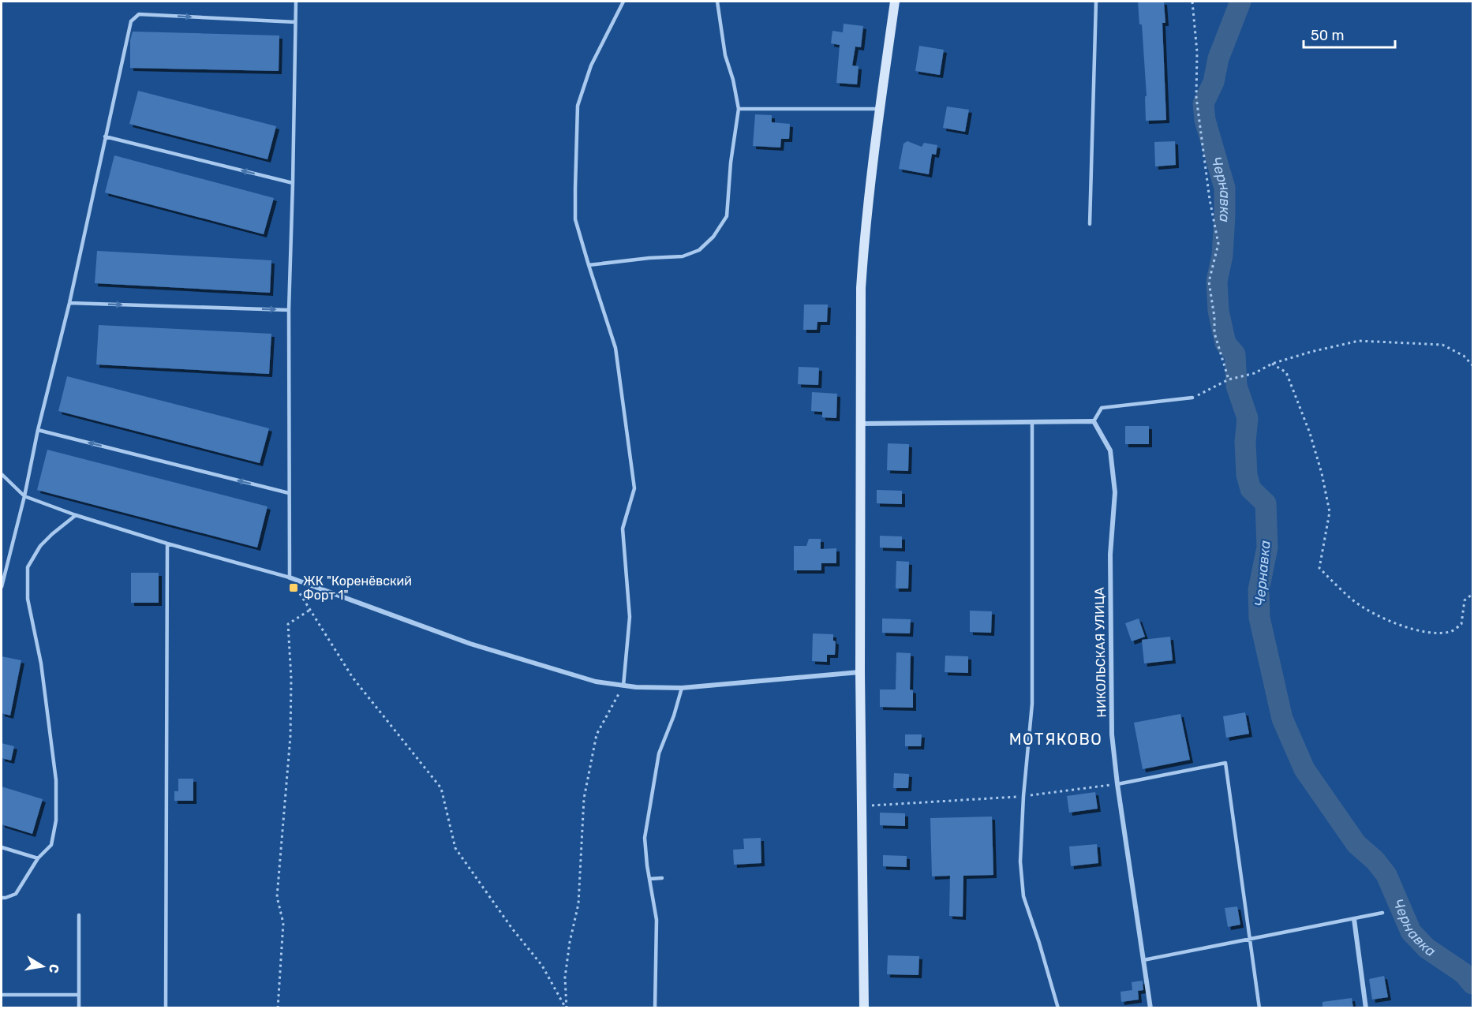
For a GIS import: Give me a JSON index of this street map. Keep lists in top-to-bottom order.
{
  "streets": {
    "street": ["НИКОЛЬСКАЯ УЛИЦА"]
  },
  "districts": ["МОТЯКОВО"],
  "water": ["Чернавка"],
  "places": {
    "transit": ["ЖК \"Коренёвский Форт 1\""]
  },
  "scale_bar": "50 m",
  "north": "right"
}
